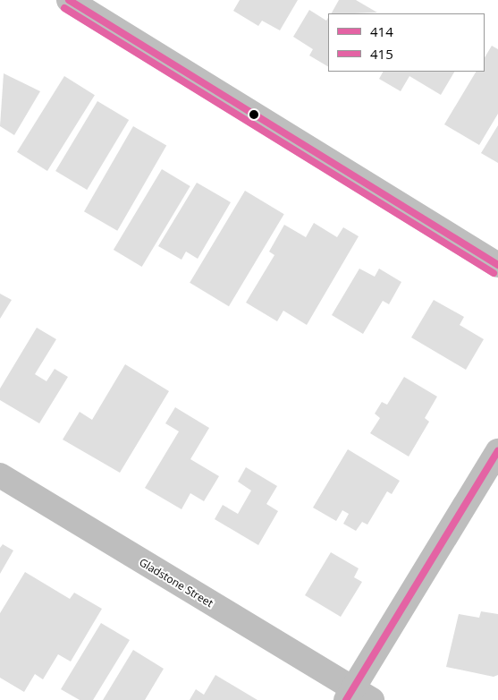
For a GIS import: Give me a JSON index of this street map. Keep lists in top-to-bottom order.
{
  "streets": {
    "street": ["Gladstone Street"]
  },
  "lines": ["transit line 414", "transit line 415"],
  "legend": ["414", "415"]
}
